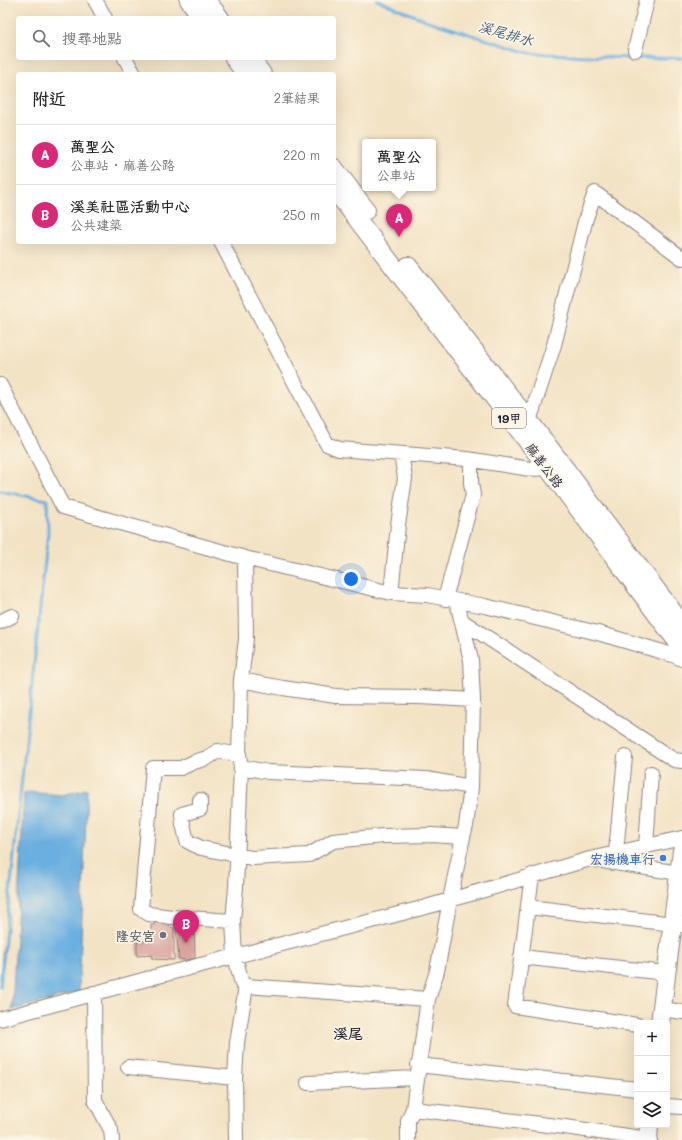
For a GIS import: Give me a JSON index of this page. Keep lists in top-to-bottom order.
{
  "streets": {
    "main road": ["19甲", "麻善公路"]
  },
  "districts": ["溪尾"],
  "water": ["溪尾排水"],
  "places": ["宏揚機車行", "隆安宮"],
  "page": {
    "search": "搜尋地點",
    "heading": ["附近", "2筆結果"],
    "list": [
      {
        "mark": "A",
        "name": "萬聖公",
        "note": "公車站 · 麻善公路",
        "value": "220 m"
      },
      {
        "mark": "B",
        "name": "溪美社區活動中心",
        "note": "公共建築",
        "value": "250 m"
      }
    ],
    "popup": ["萬聖公", "公車站"],
    "pins": ["A", "B"],
    "map_buttons": ["+", "−"]
  }
}
